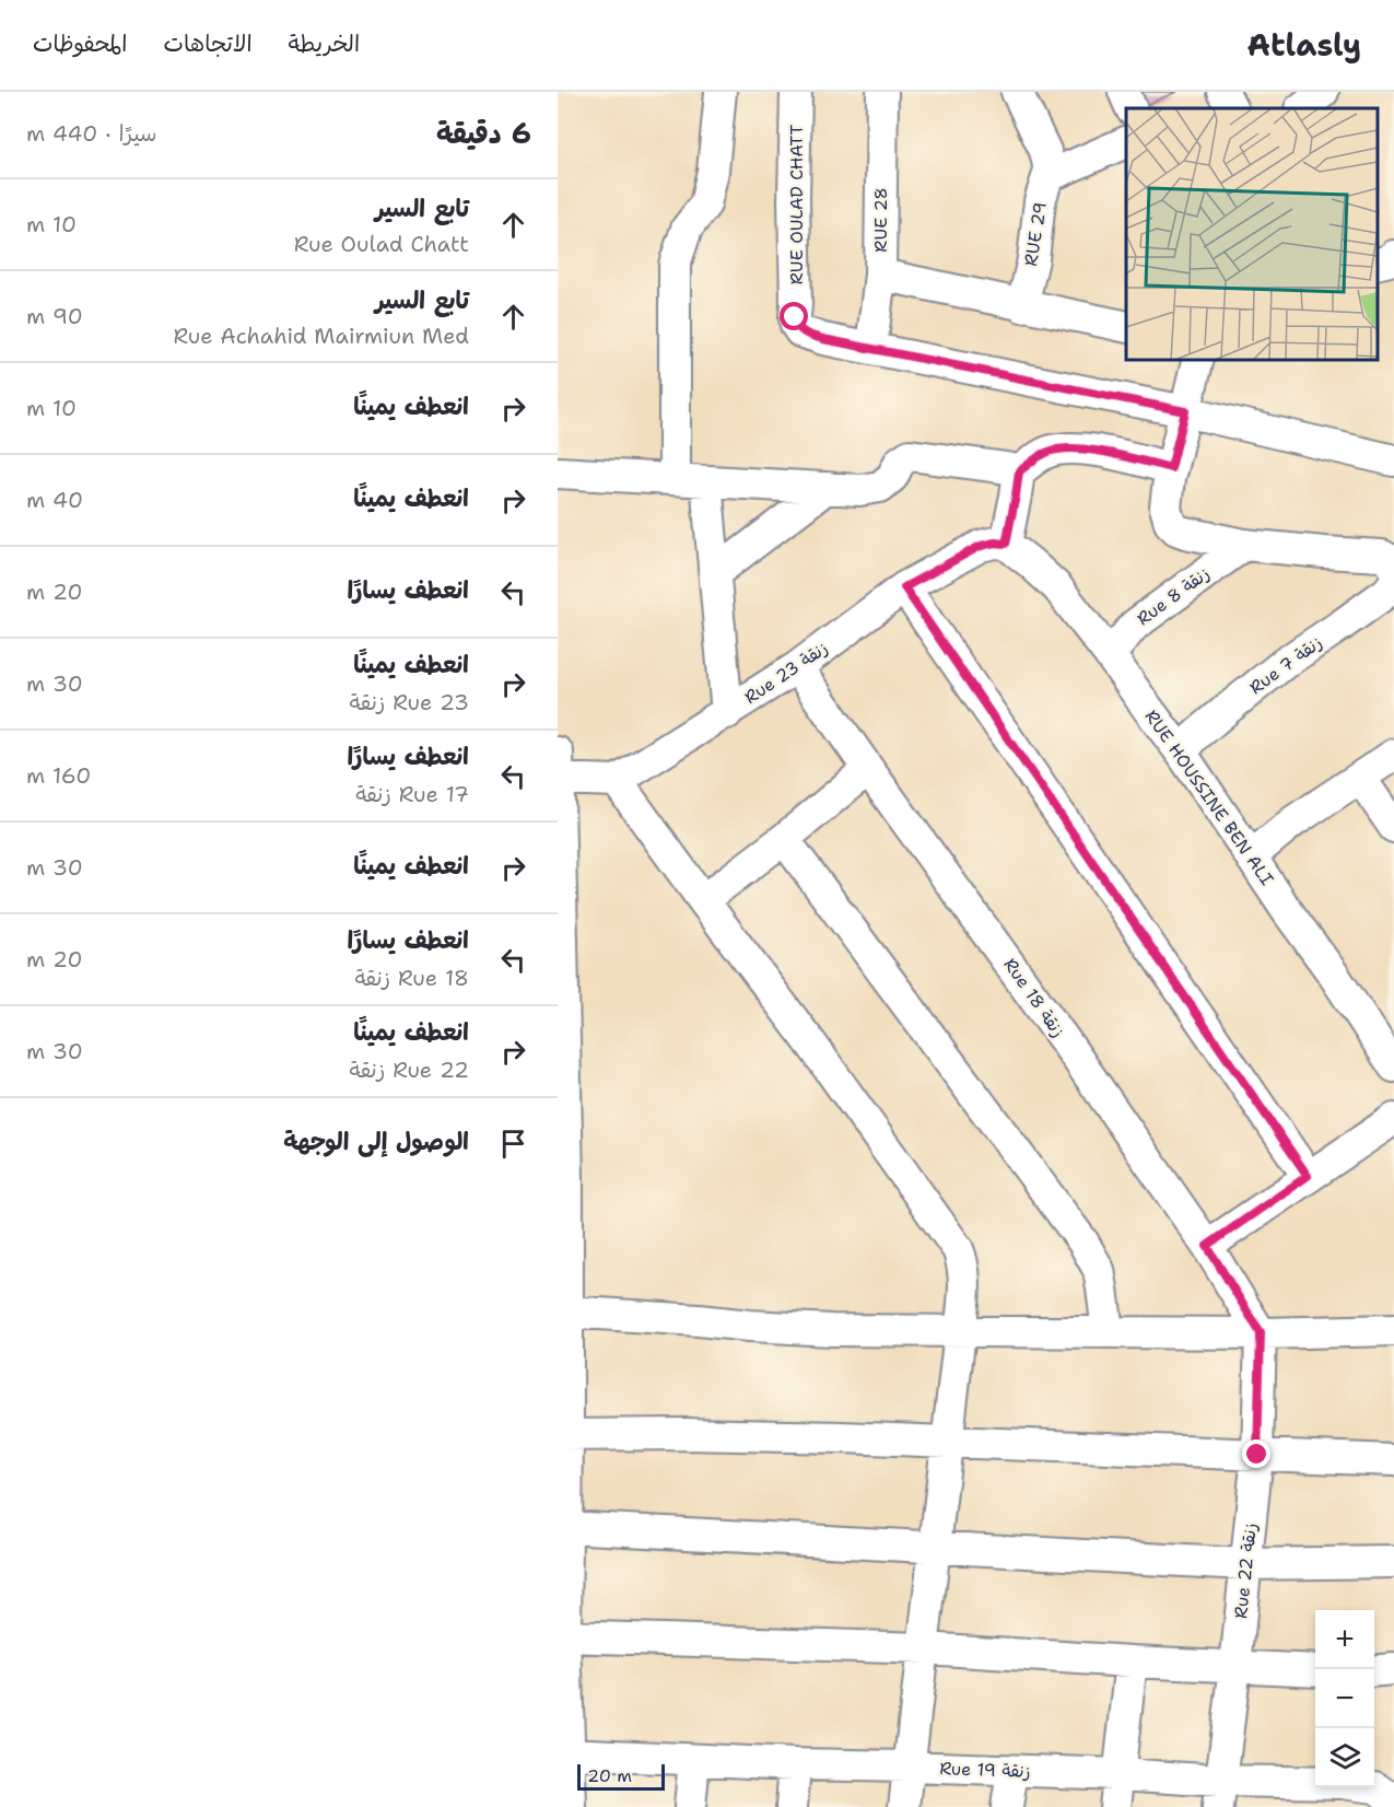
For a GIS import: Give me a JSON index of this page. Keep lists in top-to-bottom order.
{
  "streets": {
    "street": [
      "RUE OULAD CHATT",
      "RUE 28",
      "RUE 29",
      "Rue 8 زنقة",
      "Rue 7 زنقة",
      "Rue 23 زنقة",
      "RUE HOUSSINE BEN ALI",
      "Rue 18 زنقة",
      "Rue 22 زنقة",
      "Rue 19 زنقة"
    ]
  },
  "crossings": [
    ["RUE OULAD CHATT", "RUE 28"],
    ["Rue 8 زنقة", "RUE HOUSSINE BEN ALI"],
    ["Rue 7 زنقة", "RUE HOUSSINE BEN ALI"],
    ["Rue 23 زنقة", "RUE HOUSSINE BEN ALI"],
    ["Rue 23 زنقة", "Rue 18 زنقة"],
    ["Rue 18 زنقة", "Rue 22 زنقة"],
    ["Rue 22 زنقة", "Rue 19 زنقة"]
  ],
  "scale_bar": "20 m",
  "page": {
    "header": "Atlasly",
    "nav": ["الخريطة", "الاتجاهات", "المحفوظات"],
    "heading": ["6 دقيقة", "سيرًا · 440 m"],
    "list": [
      ["تابع السير", "Rue Oulad Chatt", "10 m"],
      ["تابع السير", "Rue Achahid Mairmiun Med", "90 m"],
      ["انعطف يمينًا", "10 m"],
      ["انعطف يمينًا", "40 m"],
      ["انعطف يسارًا", "20 m"],
      ["انعطف يمينًا", "Rue 23 زنقة", "30 m"],
      ["انعطف يسارًا", "Rue 17 زنقة", "160 m"],
      ["انعطف يمينًا", "30 m"],
      ["انعطف يسارًا", "Rue 18 زنقة", "20 m"],
      ["انعطف يمينًا", "Rue 22 زنقة", "30 m"],
      "الوصول إلى الوجهة"
    ],
    "map_buttons": ["+", "−"],
    "scale": "20 m"
  }
}
